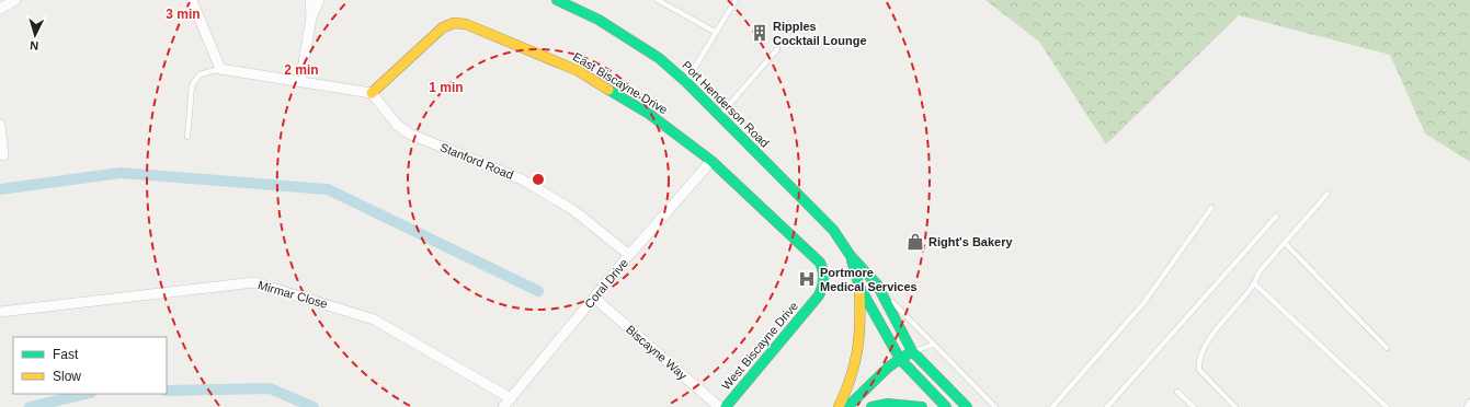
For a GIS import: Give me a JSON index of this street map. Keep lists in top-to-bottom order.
{
  "streets": {
    "main road": ["East Biscayne Drive", "Port Henderson Road", "West Biscayne Drive"],
    "street": [
      "Stanford Road",
      "Coral Drive",
      "Mirmar Close",
      "Biscayne Way"
    ]
  },
  "crossings": [
    ["East Biscayne Drive", "Stanford Road"],
    ["East Biscayne Drive", "Coral Drive"],
    ["East Biscayne Drive", "West Biscayne Drive"],
    ["Stanford Road", "Coral Drive"],
    ["Coral Drive", "Mirmar Close"],
    ["Coral Drive", "Biscayne Way"]
  ],
  "places": {
    "building": ["Ripples Cocktail Lounge"],
    "shop": ["Right's Bakery"],
    "hospital": ["Portmore Medical Services"]
  },
  "legend": ["Fast", "Slow"],
  "north": "bottom",
  "rings": ["3 min", "2 min", "1 min"]
}
